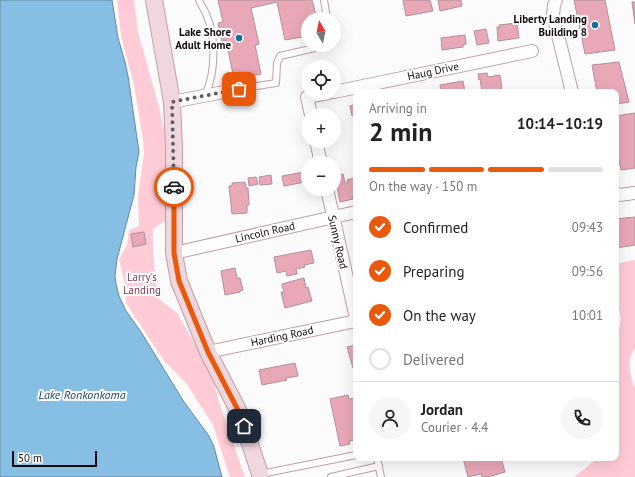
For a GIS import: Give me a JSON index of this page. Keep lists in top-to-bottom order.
{
  "streets": {
    "street": [
      "Haug Drive",
      "Lincoln Road",
      "Sunny Road",
      "Harding Road"
    ]
  },
  "crossings": [
    ["Lincoln Road", "Sunny Road"]
  ],
  "water": ["Lake Ronkonkoma"],
  "parks": ["Larry's Landing"],
  "places": ["Liberty Landing Building 8", "Lake Shore Adult Home"],
  "scale_bar": "50 m",
  "north": "top",
  "page": {
    "map_buttons": ["+", "−"],
    "heading": ["2 min", "Arriving in", "10:14–10:19"],
    "panel": ["Jordan", "Courier · 4.4"],
    "bar": "On the way · 150 m",
    "list": [
      ["Confirmed", "09:43"],
      ["Preparing", "09:56"],
      ["On the way", "10:01"],
      "Delivered"
    ],
    "scale": "50 m"
  }
}
